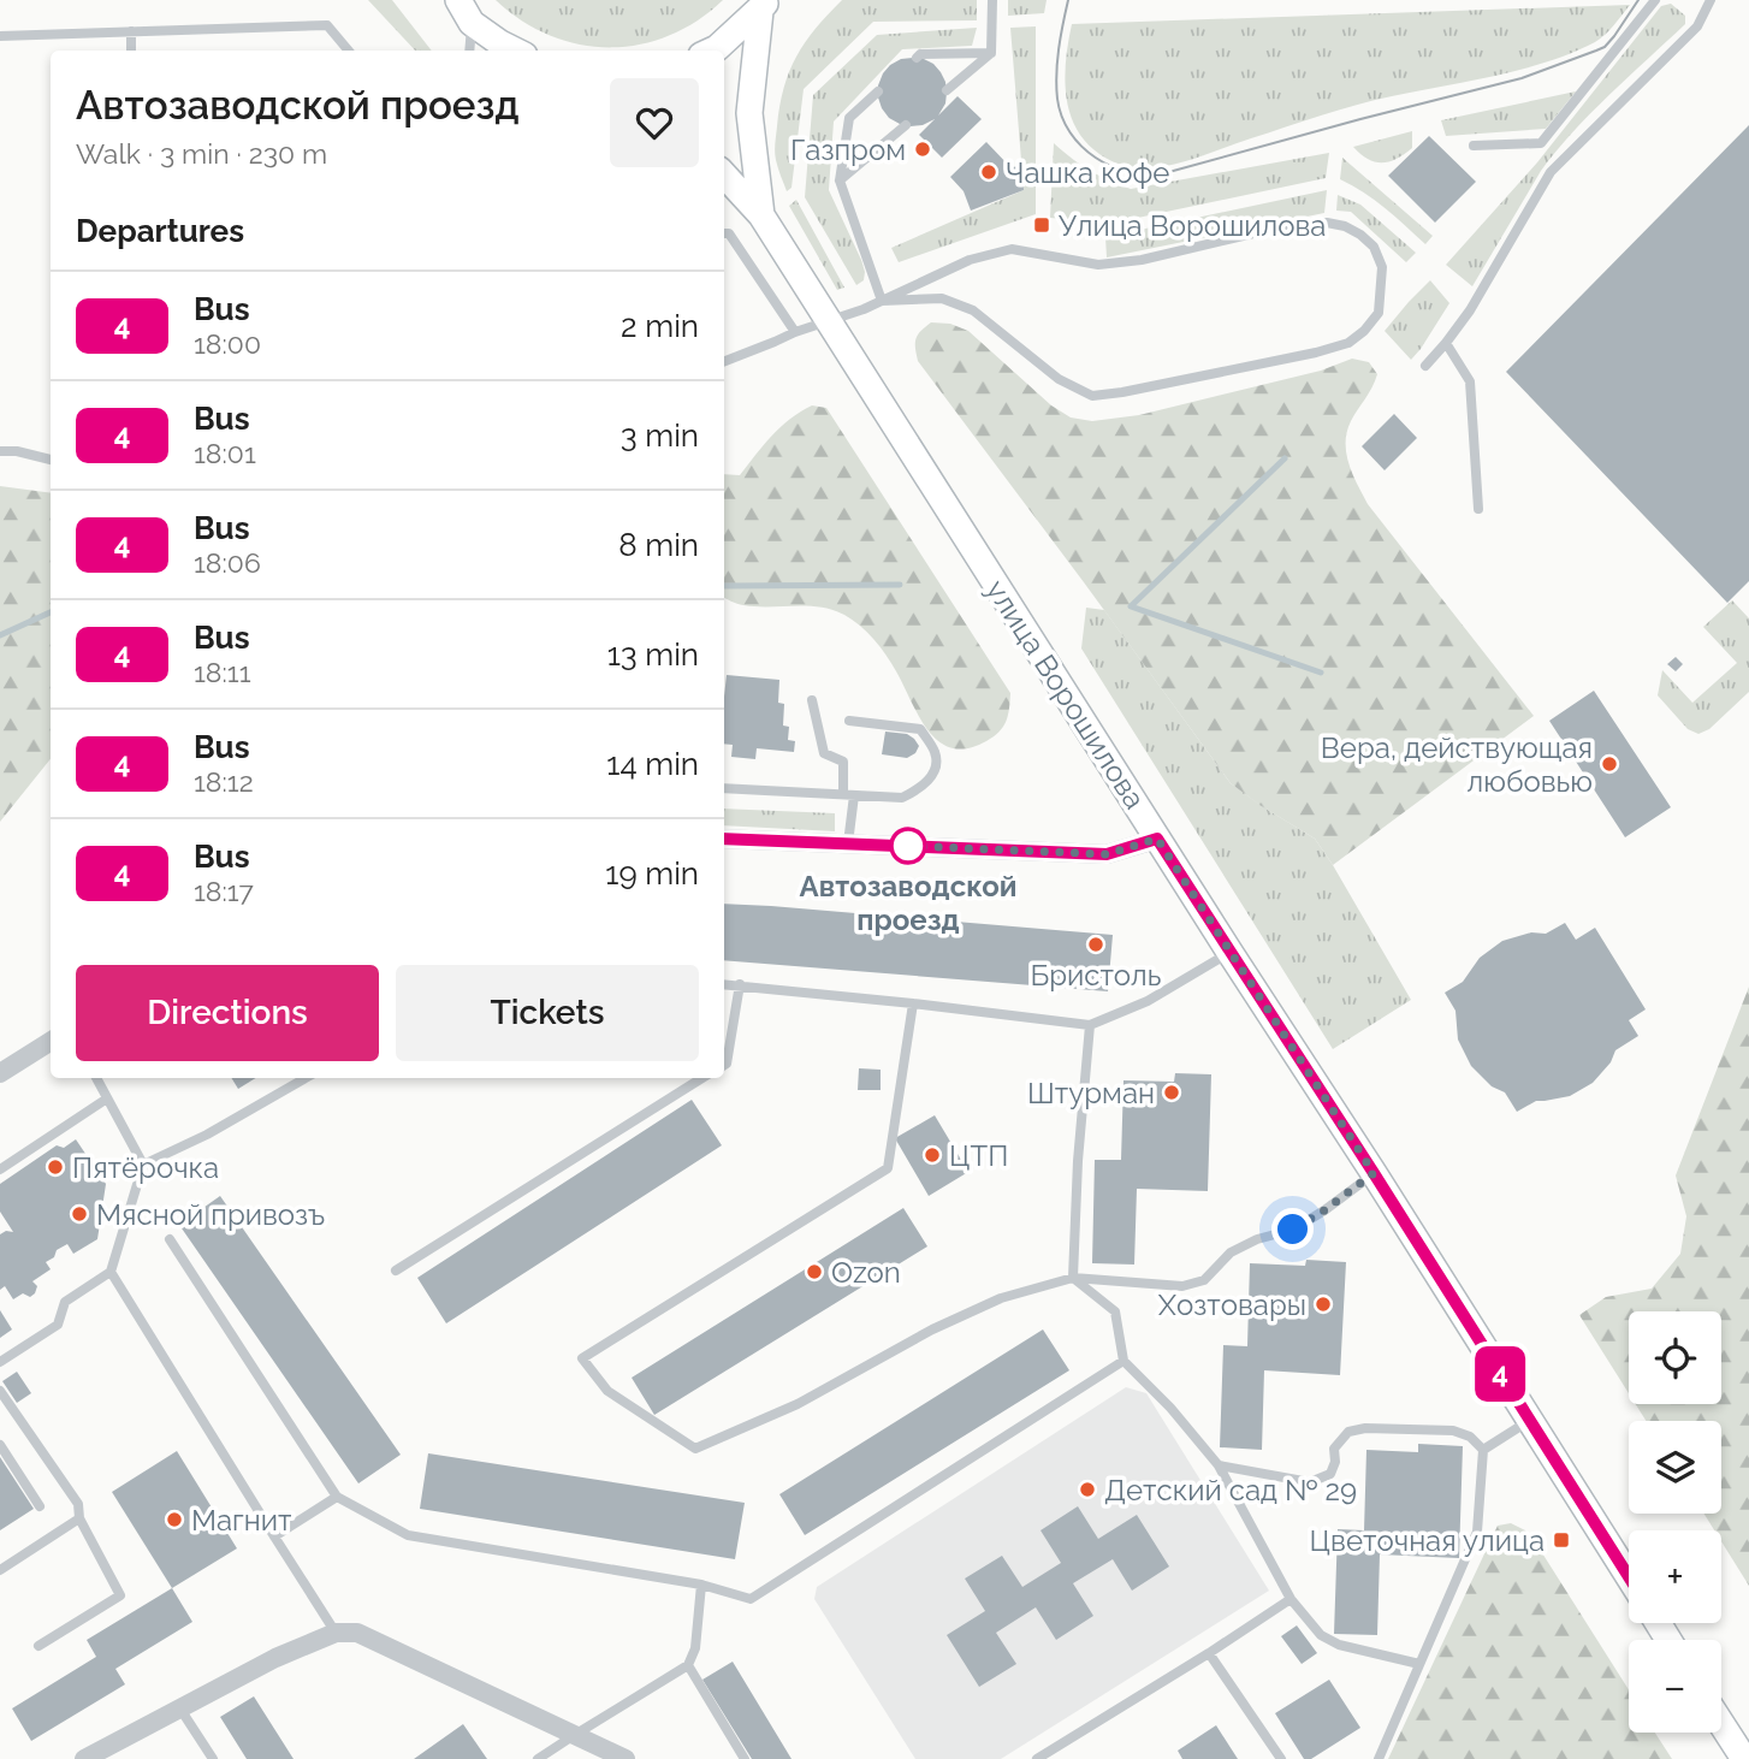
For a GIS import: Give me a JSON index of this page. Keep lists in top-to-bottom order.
{
  "streets": {
    "main road": ["улица Ворошилова"]
  },
  "places": {
    "other": [
      "Газпром",
      "Чашка кофе",
      "Вера, действующая любовью",
      "Автозаводской проезд",
      "Бристоль",
      "Штурман",
      "ЦТП",
      "Пятёрочка",
      "Мясной привозъ",
      "Ozon",
      "Хозтовары",
      "Детский сад № 29",
      "Магнит"
    ],
    "transit": ["Улица Ворошилова", "Цветочная улица"]
  },
  "lines": ["bus line 4"],
  "page": {
    "on_map": "4",
    "heading": [
      ["Автозаводской проезд", "Walk · 3 min · 230 m"],
      "Departures"
    ],
    "list": [
      {
        "mark": "4",
        "name": "Bus",
        "note": "18:00",
        "value": "2 min"
      },
      {
        "mark": "4",
        "name": "Bus",
        "note": "18:01",
        "value": "3 min"
      },
      {
        "mark": "4",
        "name": "Bus",
        "note": "18:06",
        "value": "8 min"
      },
      {
        "mark": "4",
        "name": "Bus",
        "note": "18:11",
        "value": "13 min"
      },
      {
        "mark": "4",
        "name": "Bus",
        "note": "18:12",
        "value": "14 min"
      },
      {
        "mark": "4",
        "name": "Bus",
        "note": "18:17",
        "value": "19 min"
      }
    ],
    "buttons": ["Directions", "Tickets"],
    "map_buttons": ["+", "−"]
  }
}
